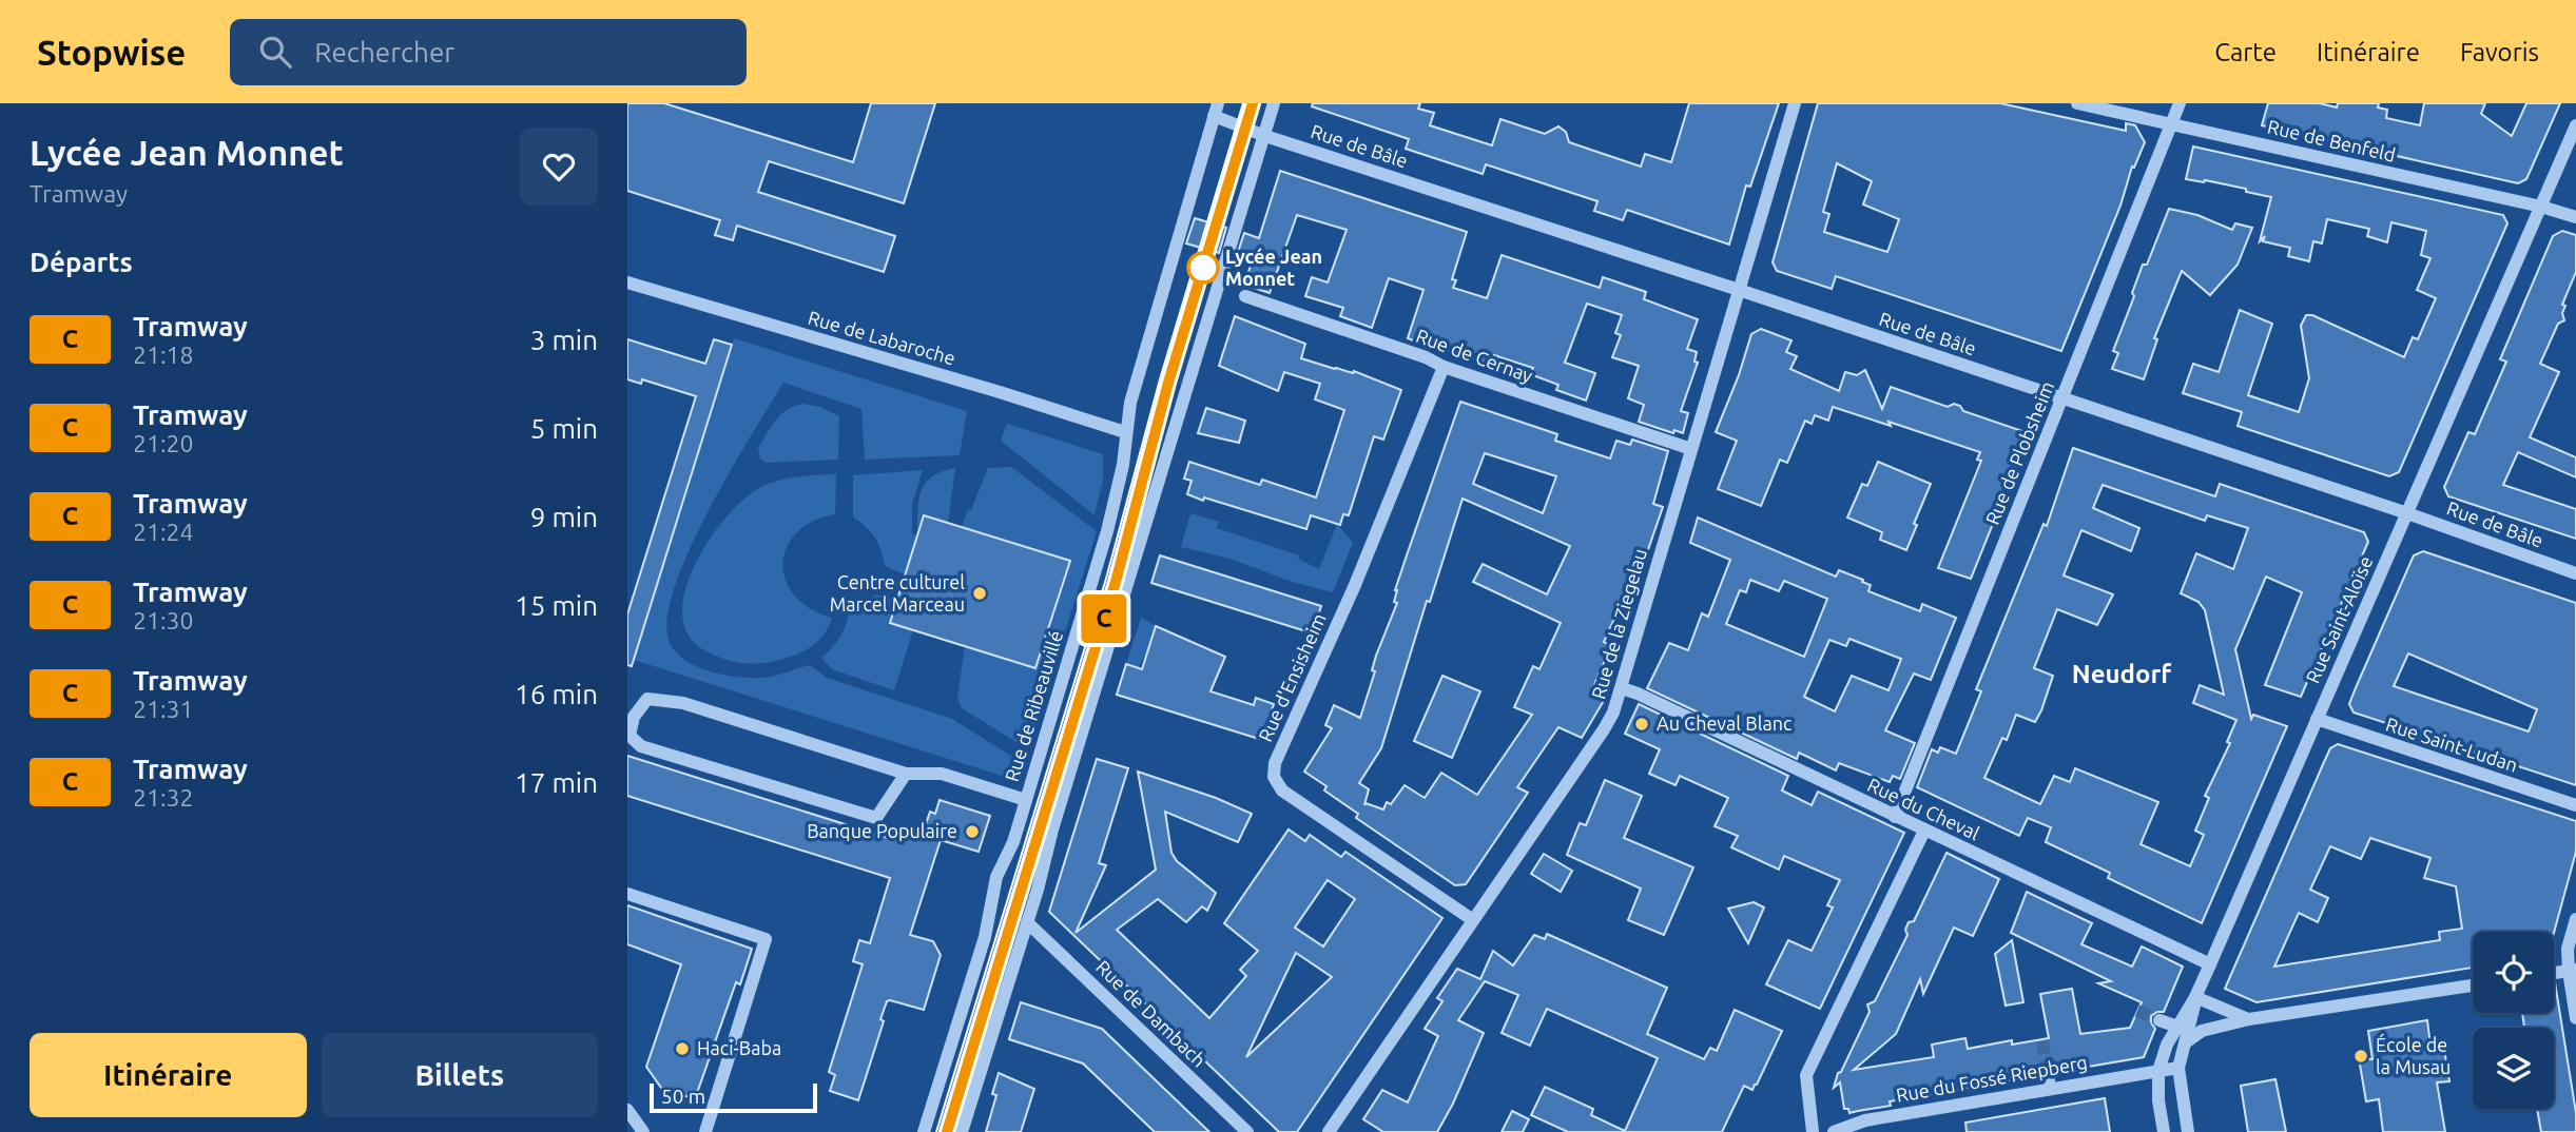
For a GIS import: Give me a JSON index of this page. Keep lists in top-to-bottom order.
{
  "streets": {
    "street": [
      "Rue de Benfeld",
      "Rue de Bâle",
      "Rue de Labaroche",
      "Rue de Cernay",
      "Rue de Plobsheim",
      "Rue Saint-Aloïse",
      "Rue de la Ziegelau",
      "Rue d'Ensisheim",
      "Rue de Ribeauvillé",
      "Rue Saint-Ludan",
      "Rue du Cheval",
      "Rue de Dambach",
      "Rue du Fossé Riepberg"
    ]
  },
  "crossings": [
    ["Rue de Benfeld", "Rue de Plobsheim"],
    ["Rue de Benfeld", "Rue Saint-Aloïse"],
    ["Rue de Bâle", "Rue de Plobsheim"],
    ["Rue de Bâle", "Rue Saint-Aloïse"],
    ["Rue de Bâle", "Rue de la Ziegelau"],
    ["Rue de Bâle", "Rue de Ribeauvillé"],
    ["Rue de Labaroche", "Rue de Ribeauvillé"],
    ["Rue de Cernay", "Rue de la Ziegelau"],
    ["Rue de Cernay", "Rue d'Ensisheim"],
    ["Rue de Plobsheim", "Rue du Cheval"],
    ["Rue Saint-Aloïse", "Rue Saint-Ludan"],
    ["Rue Saint-Aloïse", "Rue du Cheval"],
    ["Rue Saint-Aloïse", "Rue du Fossé Riepberg"],
    ["Rue de la Ziegelau", "Rue d'Ensisheim"],
    ["Rue de la Ziegelau", "Rue du Cheval"]
  ],
  "districts": ["Neudorf"],
  "places": [
    "Lycée Jean Monnet",
    "Centre culturel Marcel Marceau",
    "Au Cheval Blanc",
    "Banque Populaire",
    "Haci-Baba",
    "École de la Musau"
  ],
  "lines": ["tram line C"],
  "scale_bar": "50 m",
  "page": {
    "header": "Stopwise",
    "search": "Rechercher",
    "nav": ["Carte", "Itinéraire", "Favoris"],
    "heading": [
      ["Lycée Jean Monnet", "Tramway"],
      "Départs"
    ],
    "on_map": "C",
    "list": [
      {
        "mark": "C",
        "name": "Tramway",
        "note": "21:18",
        "value": "3 min"
      },
      {
        "mark": "C",
        "name": "Tramway",
        "note": "21:20",
        "value": "5 min"
      },
      {
        "mark": "C",
        "name": "Tramway",
        "note": "21:24",
        "value": "9 min"
      },
      {
        "mark": "C",
        "name": "Tramway",
        "note": "21:30",
        "value": "15 min"
      },
      {
        "mark": "C",
        "name": "Tramway",
        "note": "21:31",
        "value": "16 min"
      },
      {
        "mark": "C",
        "name": "Tramway",
        "note": "21:32",
        "value": "17 min"
      }
    ],
    "buttons": ["Itinéraire", "Billets"],
    "scale": "50 m"
  }
}
